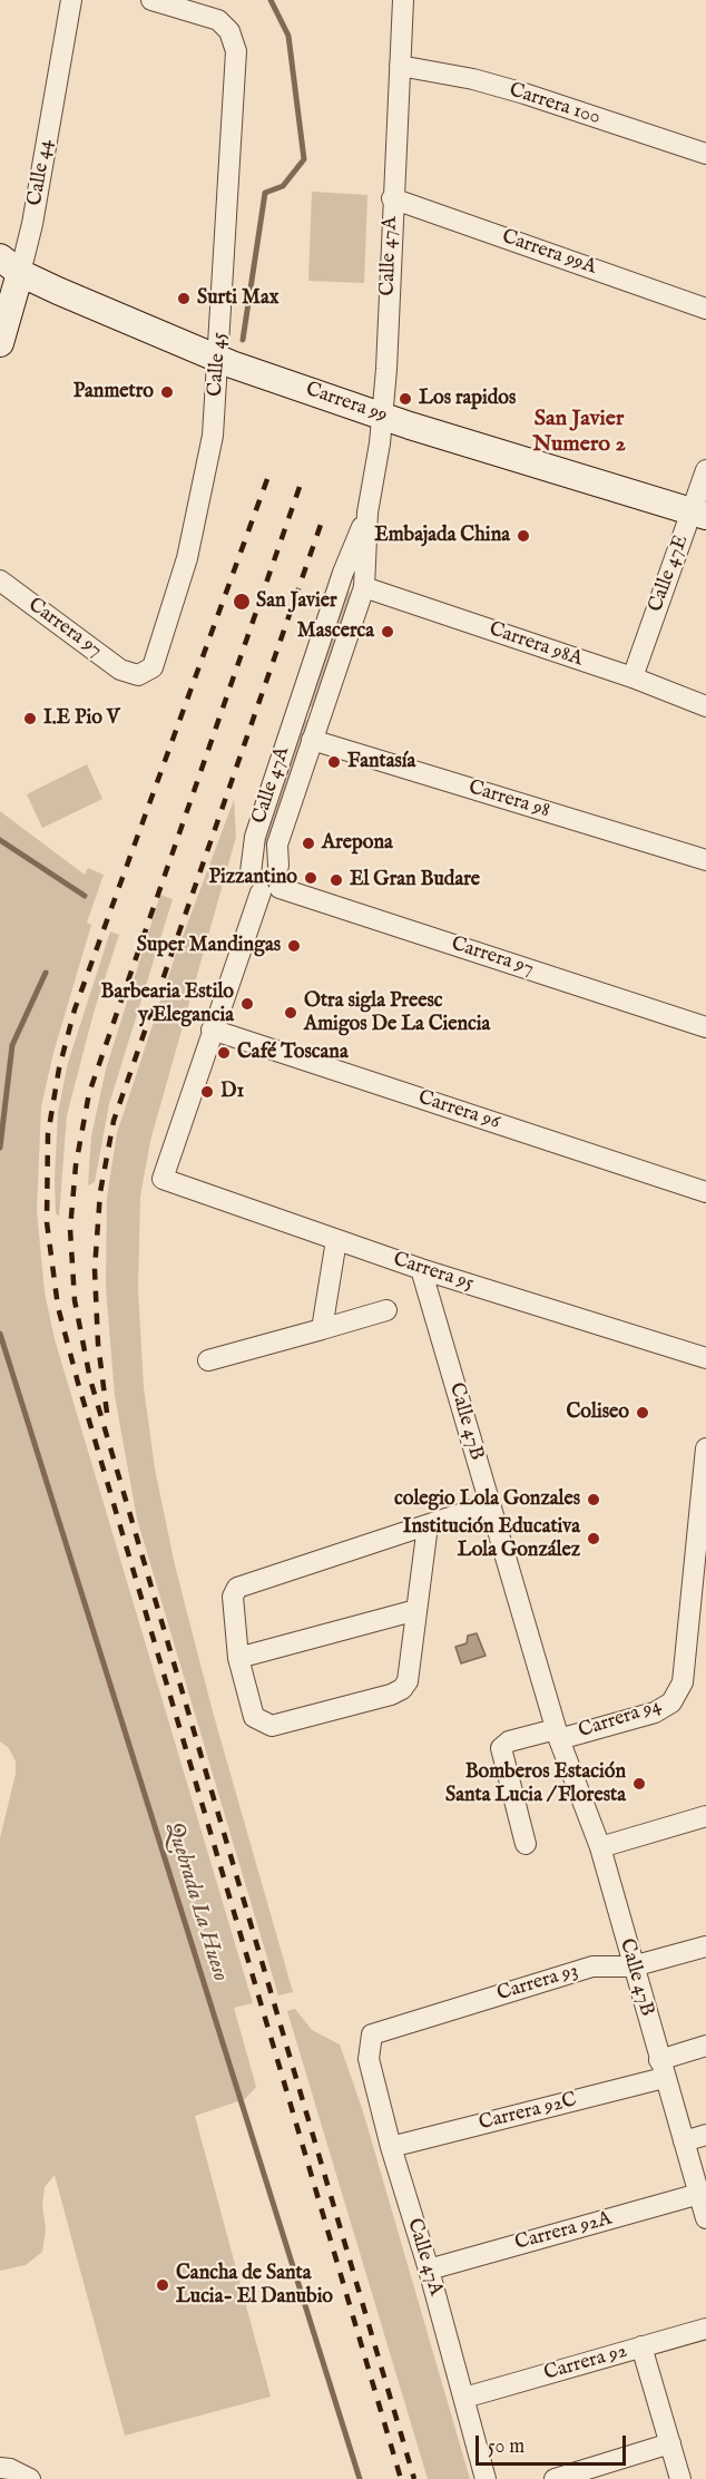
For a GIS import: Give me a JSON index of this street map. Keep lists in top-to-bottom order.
{
  "streets": {
    "street": [
      "Carrera 100",
      "Calle 44",
      "Carrera 99A",
      "Calle 47A",
      "Calle 45",
      "Carrera 99",
      "Calle 47E",
      "Carrera 97",
      "Carrera 98A",
      "Carrera 98",
      "Carrera 96",
      "Carrera 95",
      "Calle 47B",
      "Carrera 94",
      "Carrera 93",
      "Carrera 92C",
      "Carrera 92A",
      "Carrera 92"
    ]
  },
  "crossings": [
    ["Carrera 100", "Calle 47A"],
    ["Calle 44", "Carrera 99"],
    ["Carrera 99A", "Calle 47A"],
    ["Calle 47A", "Carrera 99"],
    ["Calle 47A", "Carrera 97"],
    ["Calle 47A", "Carrera 98A"],
    ["Calle 47A", "Carrera 98"],
    ["Calle 47A", "Carrera 93"],
    ["Calle 47A", "Carrera 92C"],
    ["Calle 47A", "Carrera 92A"],
    ["Calle 47A", "Carrera 92"],
    ["Calle 45", "Carrera 99"],
    ["Calle 45", "Carrera 97"],
    ["Carrera 99", "Calle 47E"],
    ["Calle 47E", "Carrera 98A"],
    ["Carrera 96", "Carrera 95"],
    ["Carrera 95", "Calle 47B"],
    ["Calle 47B", "Carrera 94"],
    ["Calle 47B", "Carrera 93"],
    ["Calle 47B", "Carrera 92C"],
    ["Calle 47B", "Carrera 92A"]
  ],
  "districts": ["San Javier Numero 2"],
  "water": ["Quebrada La Hueso"],
  "places": [
    "Surti Max",
    "Panmetro",
    "Los rapidos",
    "Embajada China",
    "San Javier",
    "Mascerca",
    "I.E Pio V",
    "Fantasía",
    "Arepona",
    "Pizzantino",
    "El Gran Budare",
    "Super Mandingas",
    "Barbearia Estilo y Elegancia",
    "Otra sigla Preesc Amigos De La Ciencia",
    "Café Toscana",
    "D1",
    "Coliseo",
    "colegio Lola Gonzales",
    "Institución Educativa Lola González",
    "Bomberos Estación Santa Lucia / Floresta",
    "Cancha de Santa Lucia- El Danubio"
  ],
  "scale_bar": "50 m"
}
